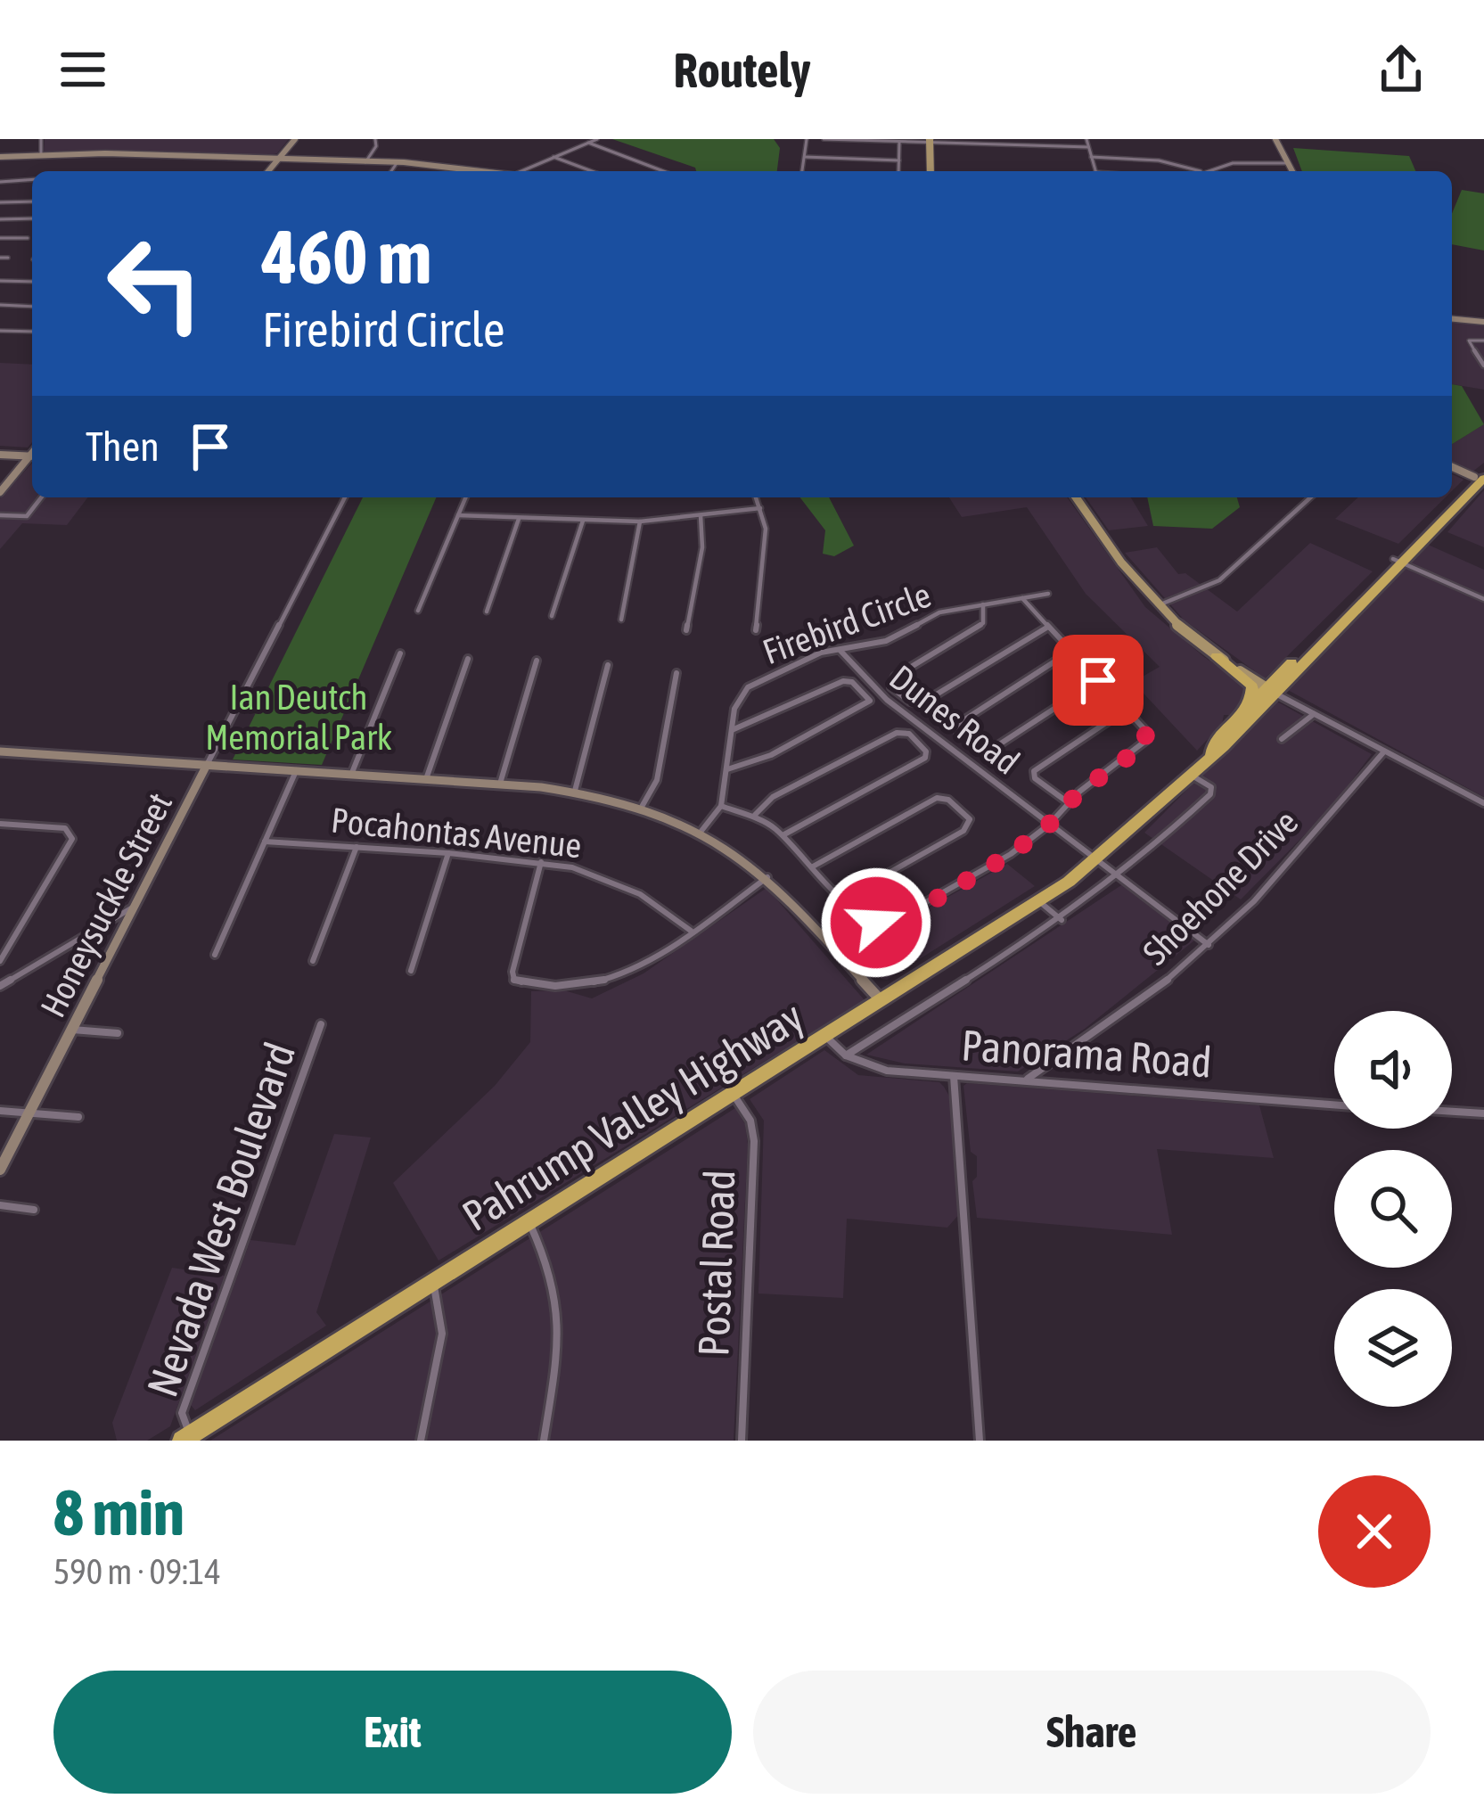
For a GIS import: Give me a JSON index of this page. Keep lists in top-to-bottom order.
{
  "streets": {
    "highway": ["Pahrump Valley Highway"],
    "street": [
      "Firebird Circle",
      "Dunes Road",
      "Pocahontas Avenue",
      "Shoehone Drive",
      "Honeysuckle Street",
      "Panorama Road",
      "Nevada West Boulevard",
      "Postal Road"
    ]
  },
  "crossings": [
    ["Firebird Circle", "Dunes Road"],
    ["Dunes Road", "Shoehone Drive"],
    ["Dunes Road", "Pahrump Valley Highway"],
    ["Shoehone Drive", "Panorama Road"],
    ["Panorama Road", "Pahrump Valley Highway"],
    ["Pahrump Valley Highway", "Nevada West Boulevard"],
    ["Pahrump Valley Highway", "Postal Road"]
  ],
  "parks": ["Ian Deutch Memorial Park"],
  "page": {
    "header": "Routely",
    "turn": ["460 m", "Firebird Circle"],
    "then": "Then",
    "heading": ["8 min", "590 m · 09:14"],
    "buttons": ["Exit", "Share"]
  }
}
